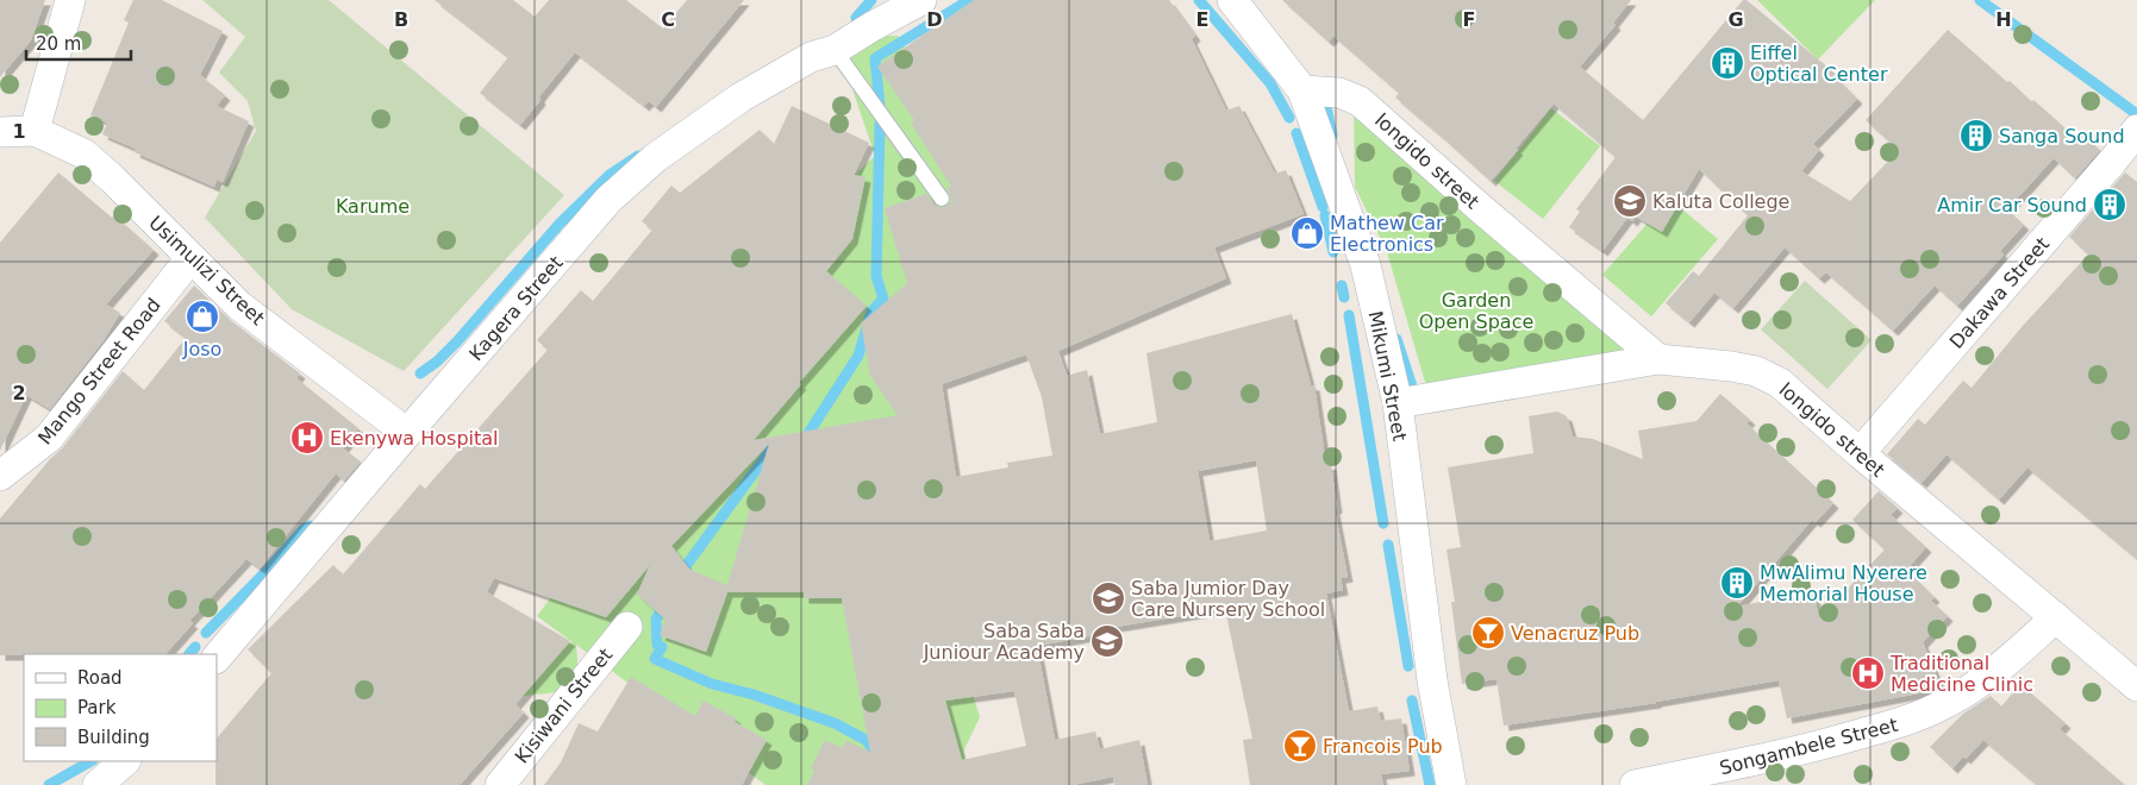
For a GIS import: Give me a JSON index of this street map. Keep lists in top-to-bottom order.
{
  "streets": {
    "street": [
      "longido street",
      "Usimulizi Street",
      "Dakawa Street",
      "Kagera Street",
      "Mango Street Road",
      "Mikumi Street",
      "Kisiwani Street",
      "Songambele Street"
    ]
  },
  "crossings": [
    ["longido street", "Dakawa Street"],
    ["longido street", "Mikumi Street"],
    ["longido street", "Songambele Street"],
    ["Usimulizi Street", "Kagera Street"],
    ["Usimulizi Street", "Mango Street Road"]
  ],
  "parks": ["Karume", "Garden Open Space"],
  "places": {
    "building": [
      "Eiffel Optical Center",
      "Sanga Sound",
      "Amir Car Sound",
      "MwAlimu Nyerere Memorial House"
    ],
    "school or university": ["Kaluta College", "Saba Jumior Day Care Nursery School", "Saba Saba Juniour Academy"],
    "shop": ["Mathew Car Electronics", "Joso"],
    "hospital": ["Ekenywa Hospital", "Traditional Medicine Clinic"],
    "bar": ["Venacruz Pub", "Francois Pub"]
  },
  "legend": ["Road", "Park", "Building"],
  "scale_bar": "20 m",
  "grid": {
    "columns": [
      "B",
      "C",
      "D",
      "E",
      "F",
      "G",
      "H"
    ],
    "rows": ["1", "2"]
  }
}
